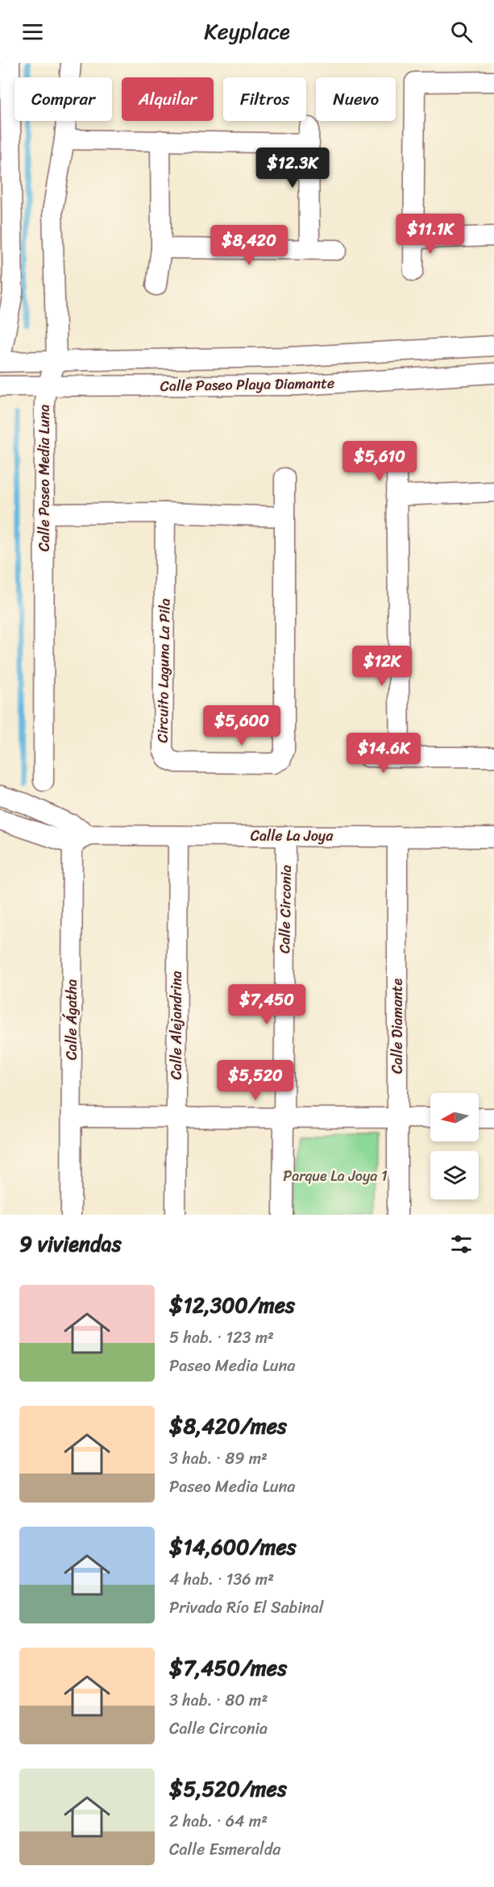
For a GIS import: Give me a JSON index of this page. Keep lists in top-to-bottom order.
{
  "streets": {
    "street": [
      "Calle Paseo Playa Diamante",
      "Calle Paseo Media Luna",
      "Circuito Laguna La Pila",
      "Calle La Joya",
      "Calle Circonia",
      "Calle Ágatha",
      "Calle Alejandrina",
      "Calle Diamante"
    ]
  },
  "crossings": [
    ["Calle Paseo Playa Diamante", "Calle Paseo Media Luna"],
    ["Calle La Joya", "Calle Circonia"],
    ["Calle La Joya", "Calle Ágatha"],
    ["Calle La Joya", "Calle Alejandrina"],
    ["Calle La Joya", "Calle Diamante"]
  ],
  "parks": ["Parque La Joya 1"],
  "north": "left",
  "page": {
    "header": "Keyplace",
    "chip": [
      "Comprar",
      "Alquilar",
      "Filtros",
      "Nuevo"
    ],
    "price": [
      "$12.3K",
      "$11.1K",
      "$8,420",
      "$5,610",
      "$12K",
      "$5,600",
      "$14.6K",
      "$7,450",
      "$5,520"
    ],
    "heading": "9 viviendas",
    "list": [
      {
        "name": "$12,300/mes",
        "note": "5 hab. · 123 m² · Paseo Media Luna"
      },
      {
        "name": "$8,420/mes",
        "note": "3 hab. · 89 m² · Paseo Media Luna"
      },
      {
        "name": "$14,600/mes",
        "note": "4 hab. · 136 m² · Privada Río El Sabinal"
      },
      {
        "name": "$7,450/mes",
        "note": "3 hab. · 80 m² · Calle Circonia"
      },
      {
        "name": "$5,520/mes",
        "note": "2 hab. · 64 m² · Calle Esmeralda"
      }
    ]
  }
}
